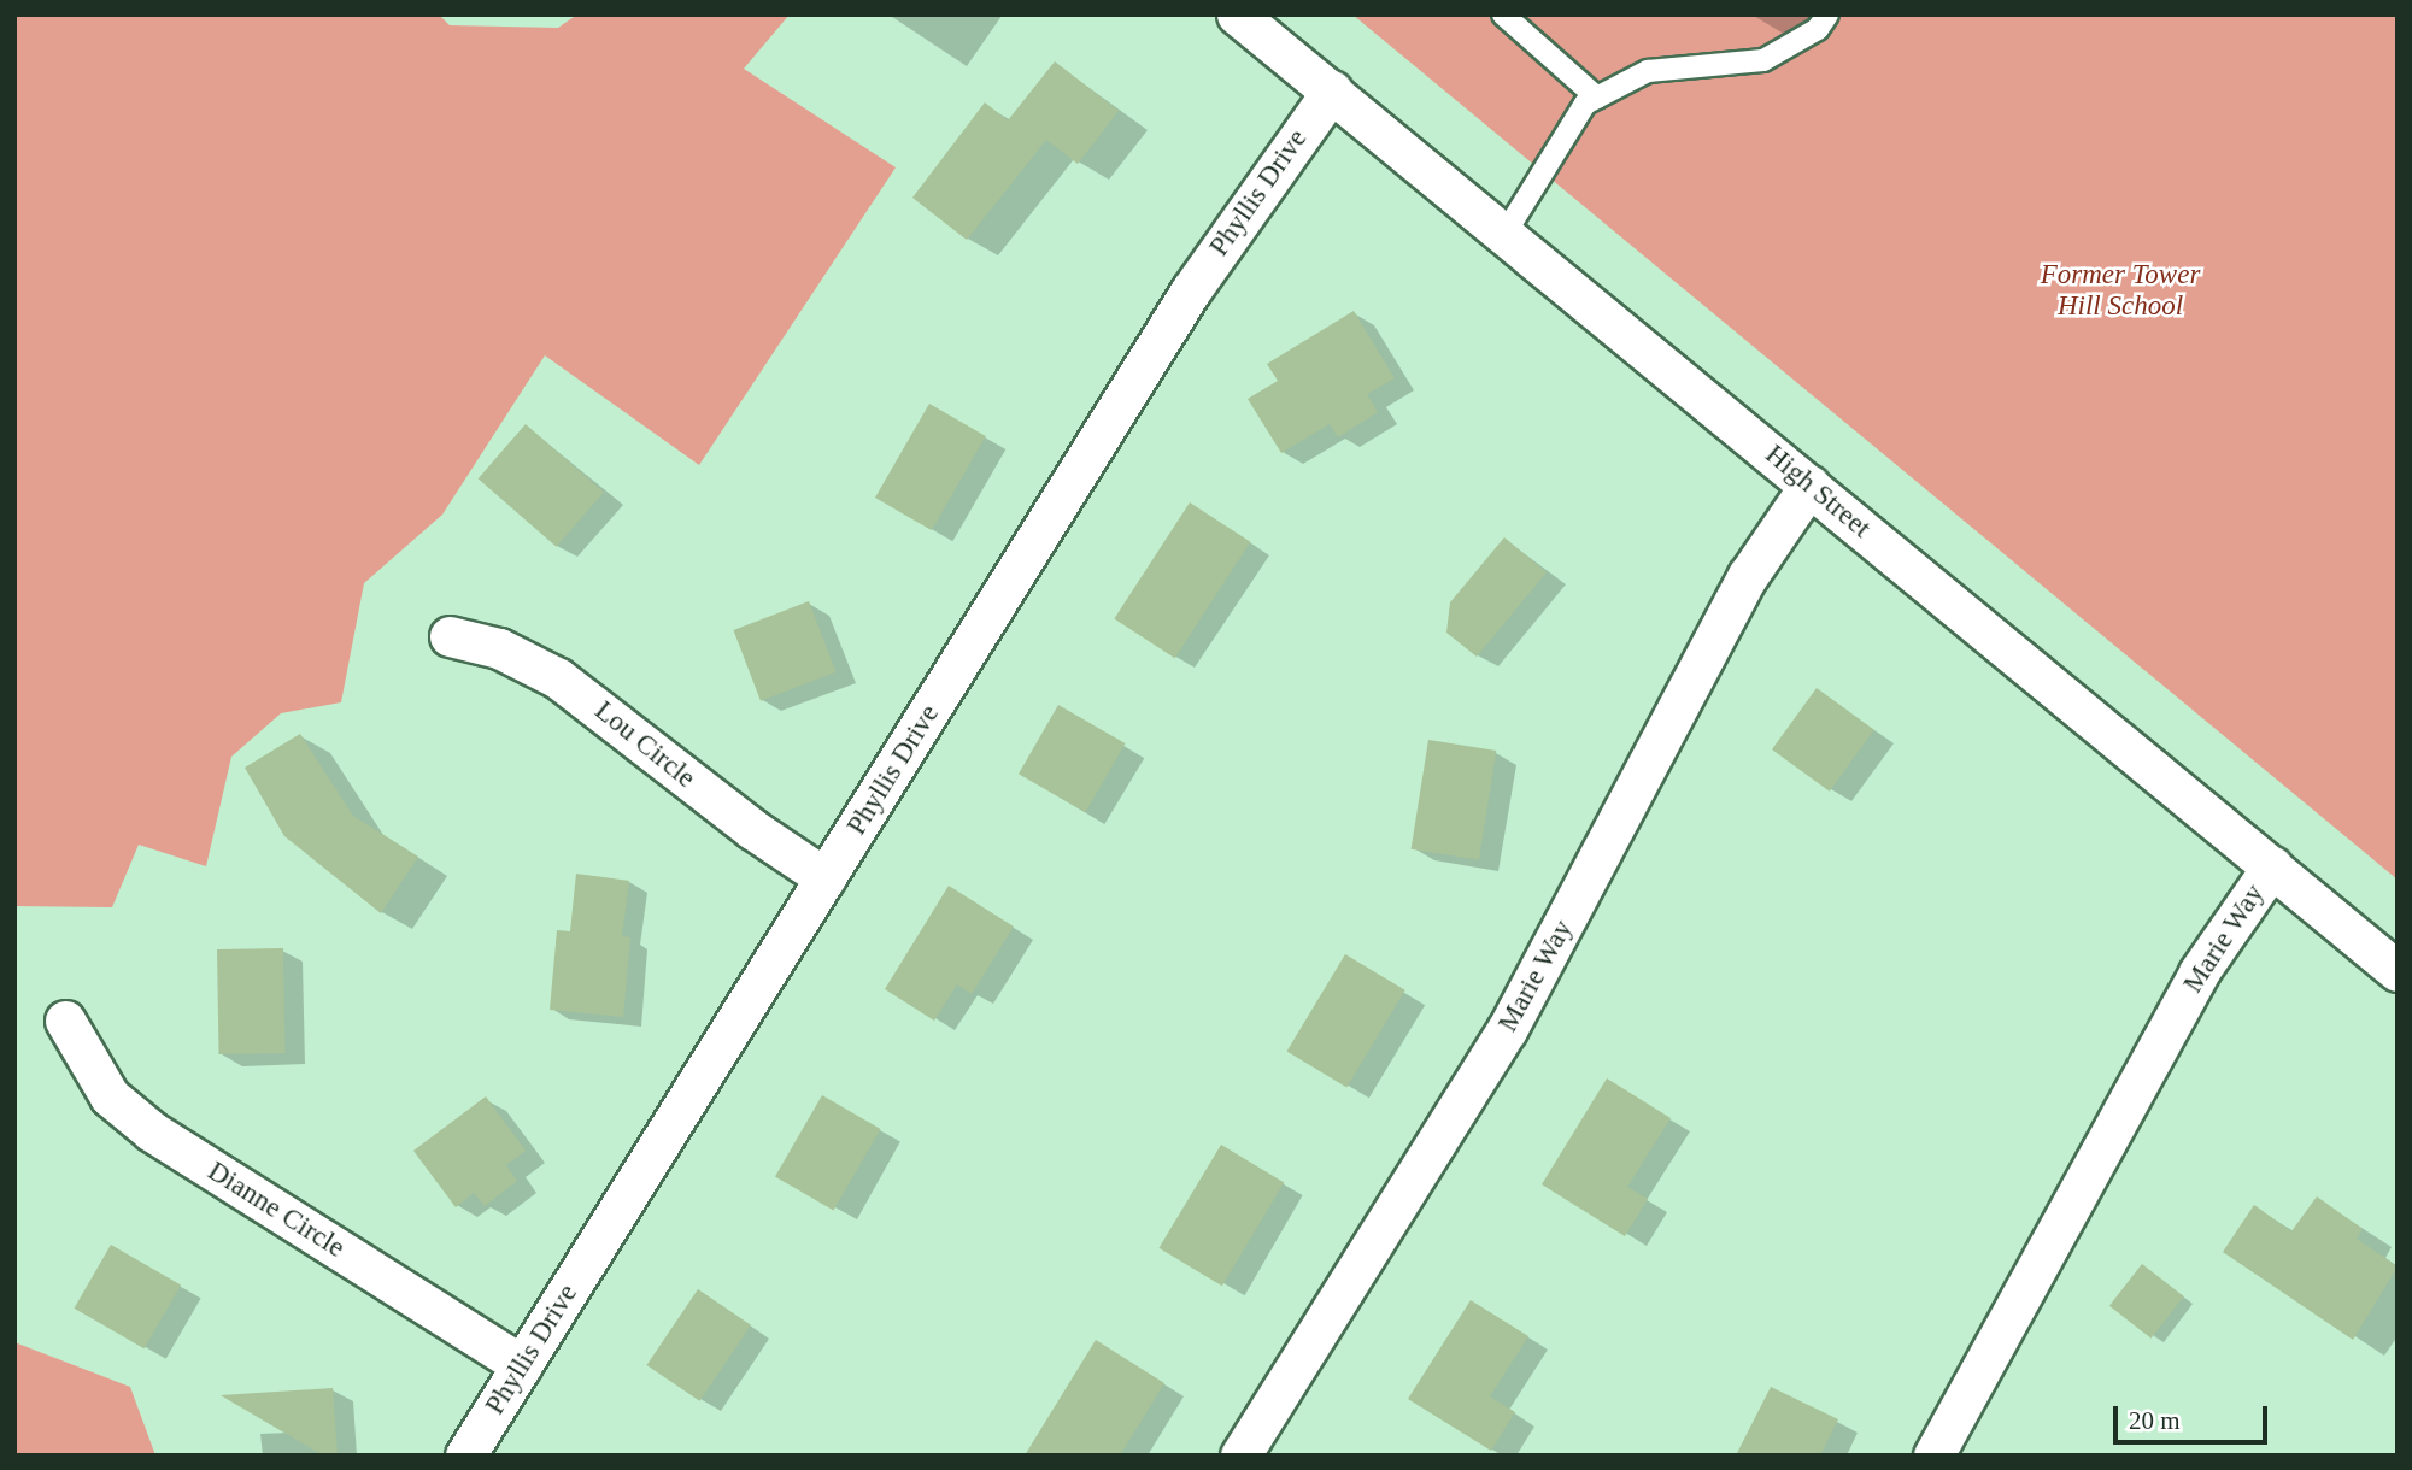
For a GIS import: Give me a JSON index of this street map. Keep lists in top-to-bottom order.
{
  "streets": {
    "street": [
      "Phyllis Drive",
      "High Street",
      "Lou Circle",
      "Marie Way",
      "Dianne Circle"
    ]
  },
  "crossings": [
    ["Phyllis Drive", "High Street"],
    ["Phyllis Drive", "Lou Circle"],
    ["Phyllis Drive", "Dianne Circle"],
    ["High Street", "Marie Way"]
  ],
  "parks": ["Former Tower Hill School"],
  "scale_bar": "20 m"
}
